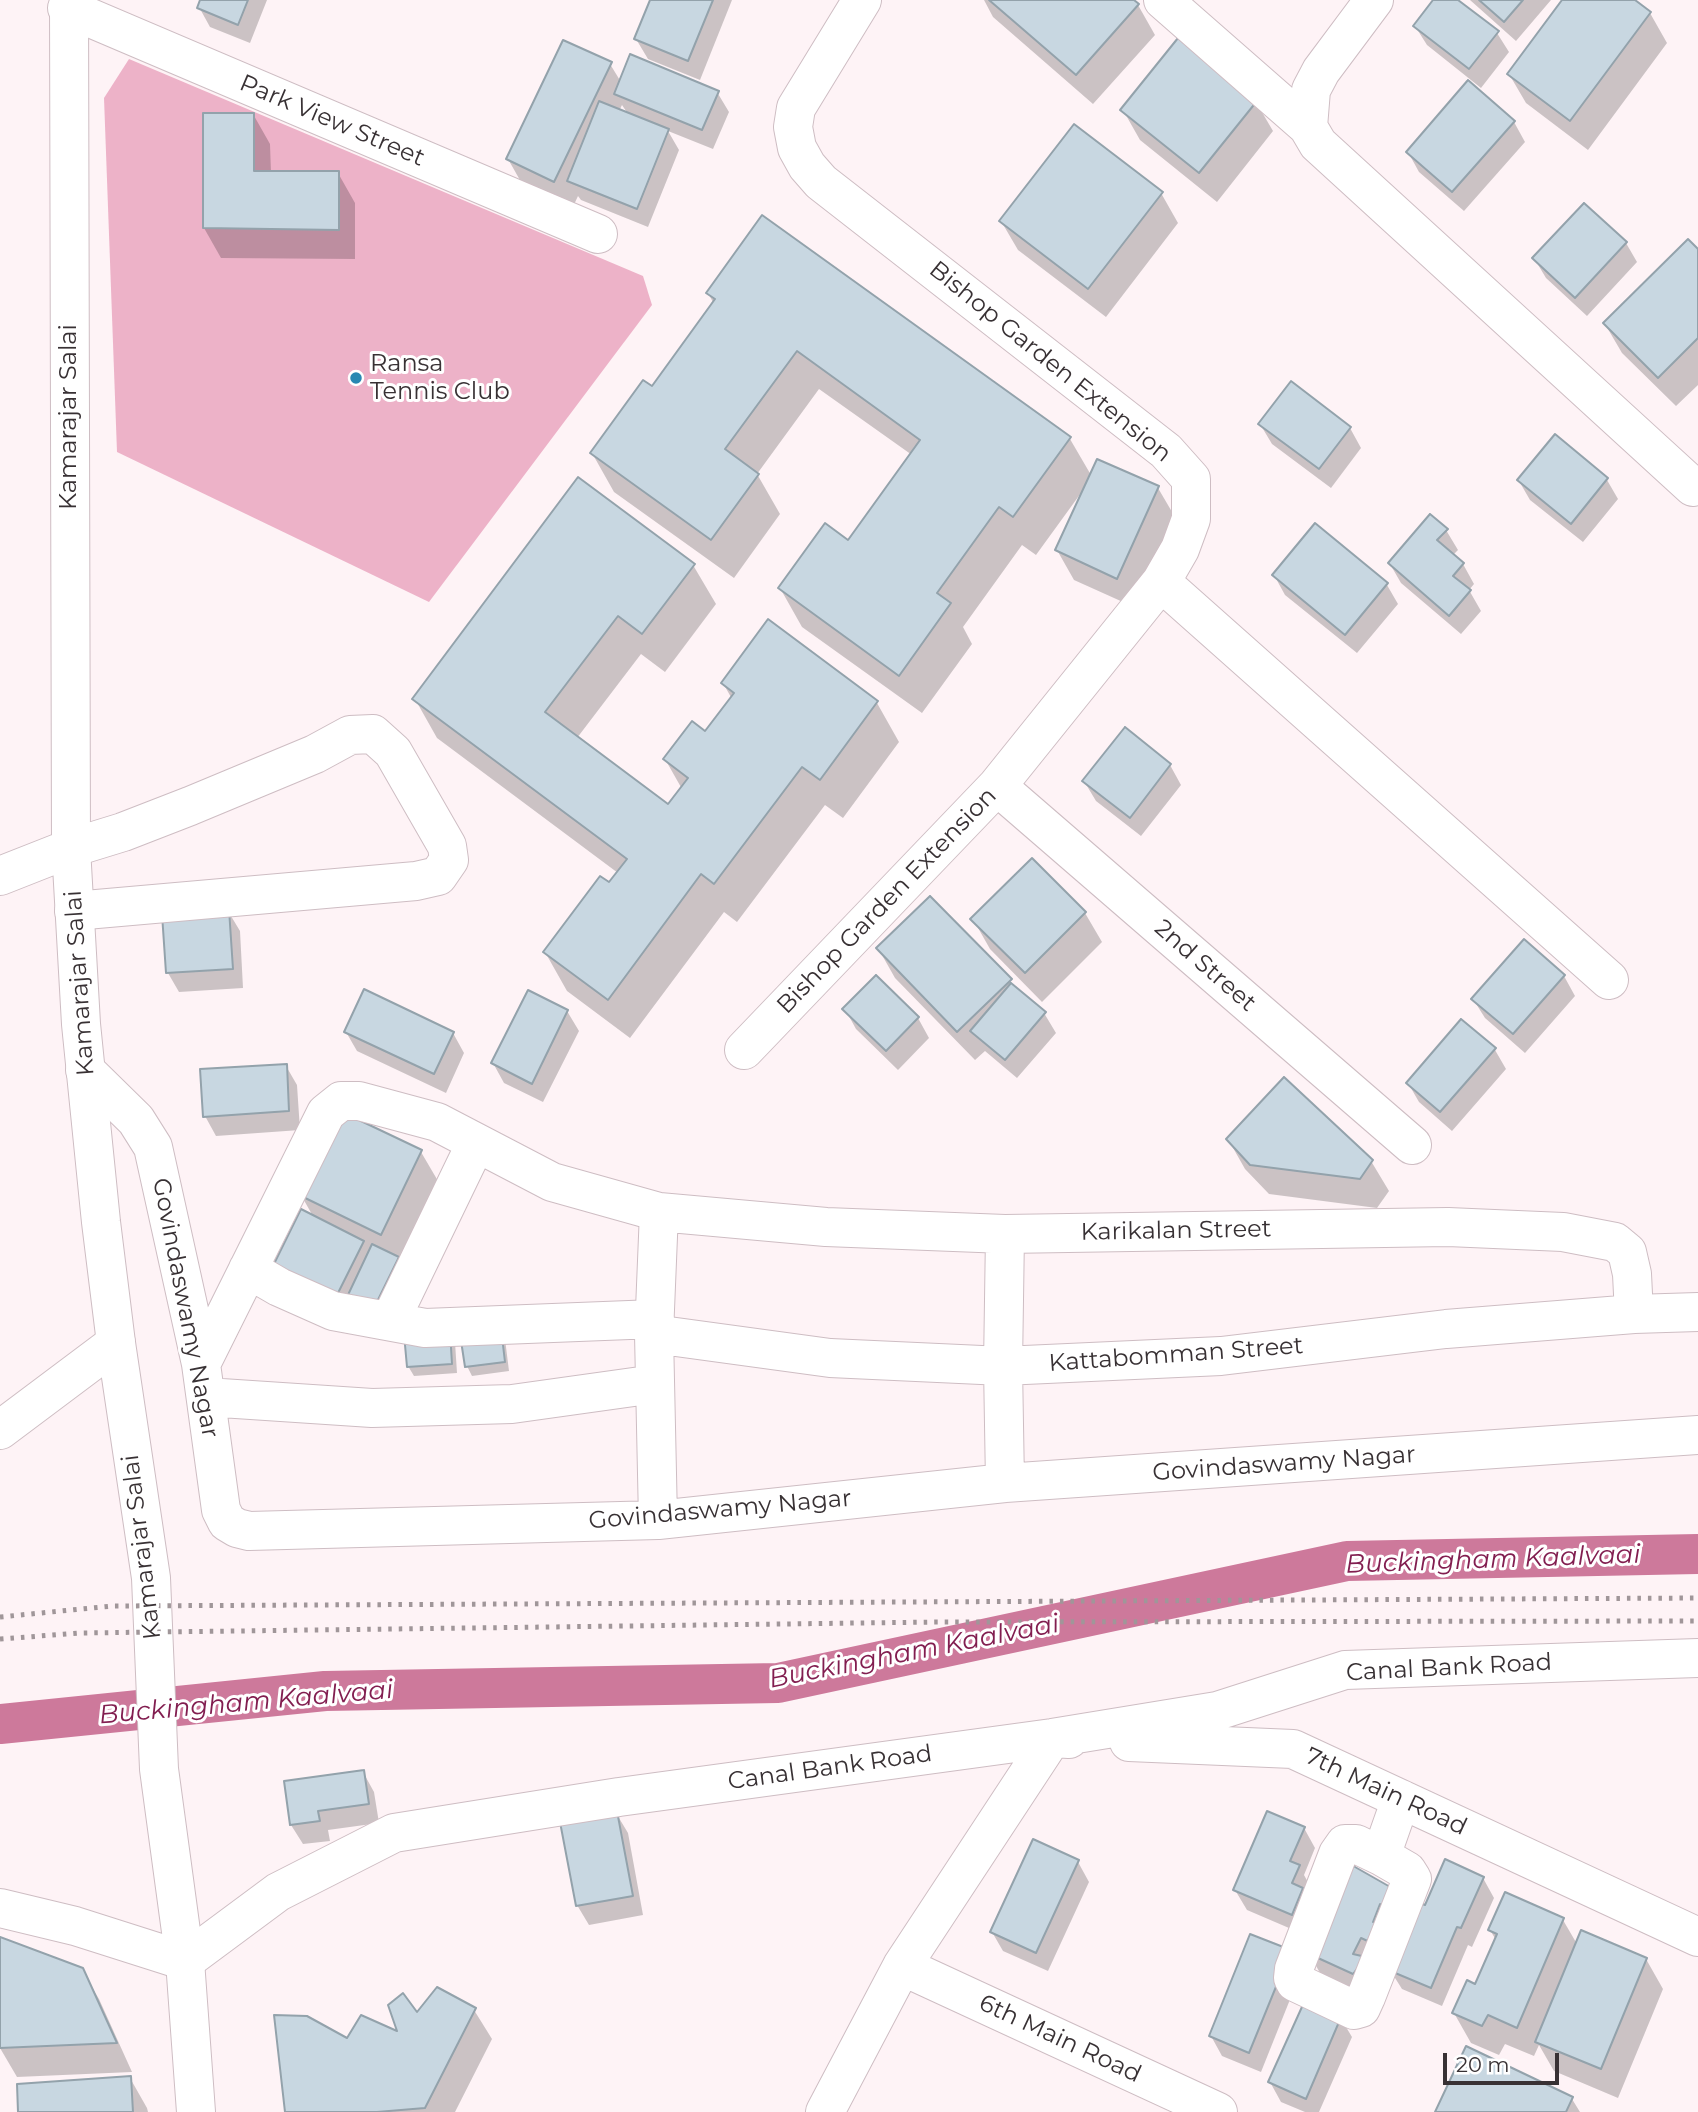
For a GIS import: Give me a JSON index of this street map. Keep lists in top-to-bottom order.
{
  "streets": {
    "street": [
      "Park View Street",
      "Bishop Garden Extension",
      "Kamarajar Salai",
      "2nd Street",
      "Karikalan Street",
      "Govindaswamy Nagar",
      "Kattabomman Street",
      "Canal Bank Road",
      "7th Main Road",
      "6th Main Road"
    ]
  },
  "crossings": [
    ["Park View Street", "Kamarajar Salai"],
    ["Bishop Garden Extension", "2nd Street"],
    ["Kamarajar Salai", "Govindaswamy Nagar"],
    ["Kamarajar Salai", "Canal Bank Road"],
    ["Karikalan Street", "Kattabomman Street"],
    ["Canal Bank Road", "7th Main Road"]
  ],
  "water": ["Buckingham Kaalvaai"],
  "places": ["Ransa Tennis Club"],
  "scale_bar": "20 m"
}
